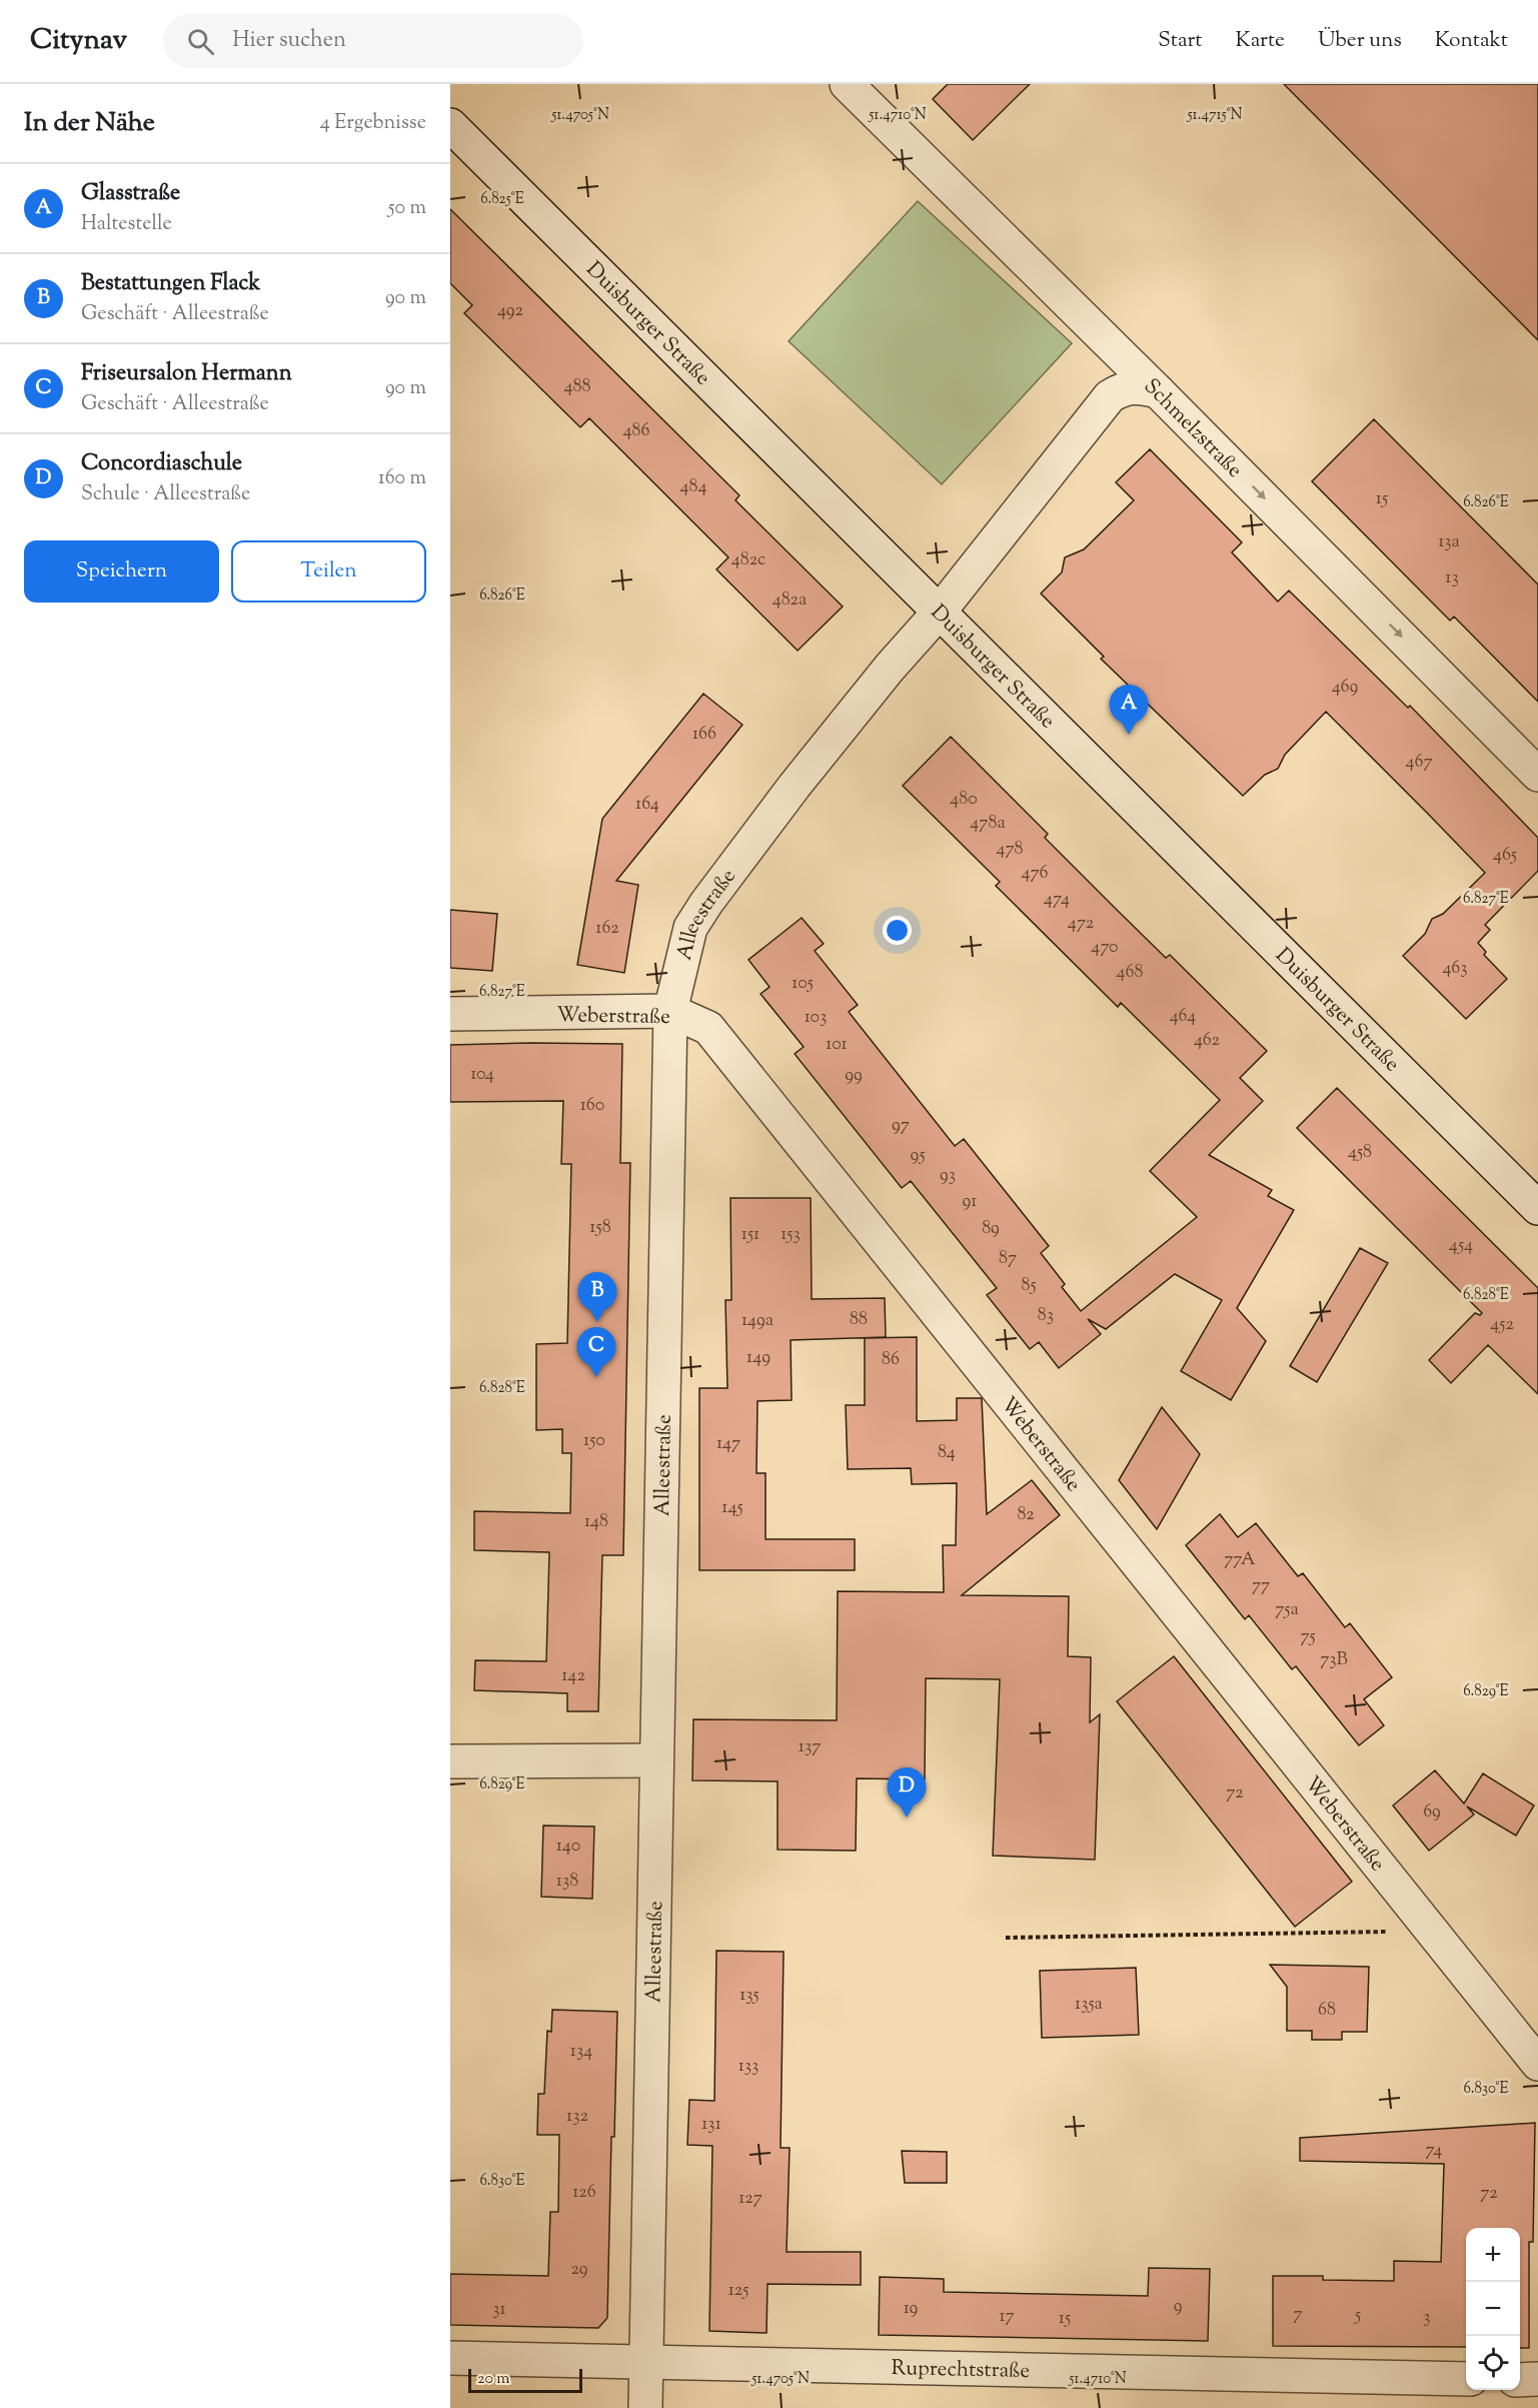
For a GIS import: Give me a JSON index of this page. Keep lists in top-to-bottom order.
{
  "streets": {
    "street": [
      "Duisburger Straße",
      "Schmelzstraße",
      "Alleestraße",
      "Weberstraße",
      "Ruprechtstraße"
    ]
  },
  "crossings": [
    ["Duisburger Straße", "Alleestraße"],
    ["Schmelzstraße", "Alleestraße"],
    ["Alleestraße", "Weberstraße"],
    ["Alleestraße", "Ruprechtstraße"]
  ],
  "one_way": ["Schmelzstraße"],
  "house_numbers": [
    "492",
    "488",
    "486",
    "484",
    "15",
    "13a",
    "482c",
    "13",
    "482a",
    "469",
    "166",
    "467",
    "480",
    "164",
    "478a",
    "478",
    "465",
    "476",
    "474",
    "472",
    "162",
    "470",
    "463",
    "468",
    "105",
    "464",
    "103",
    "462",
    "101",
    "104",
    "99",
    "160",
    "97",
    "458",
    "95",
    "93",
    "91",
    "158",
    "89",
    "151",
    "153",
    "454",
    "87",
    "85",
    "83",
    "88",
    "149a",
    "452",
    "149",
    "86",
    "150",
    "147",
    "84",
    "145",
    "82",
    "148",
    "77A",
    "77",
    "75a",
    "75",
    "73B",
    "142",
    "137",
    "72",
    "69",
    "140",
    "138",
    "135",
    "135a",
    "68",
    "134",
    "133",
    "132",
    "131",
    "74",
    "126",
    "72",
    "127",
    "29",
    "125",
    "9",
    "19",
    "31",
    "7",
    "5",
    "17",
    "3",
    "15"
  ],
  "scale_bar": "20 m",
  "page": {
    "header": "Citynav",
    "search": "Hier suchen",
    "nav": [
      "Start",
      "Karte",
      "Über uns",
      "Kontakt"
    ],
    "heading": ["In der Nähe", "4 Ergebnisse"],
    "list": [
      {
        "mark": "A",
        "name": "Glasstraße",
        "note": "Haltestelle",
        "value": "50 m"
      },
      {
        "mark": "B",
        "name": "Bestattungen Flack",
        "note": "Geschäft · Alleestraße",
        "value": "90 m"
      },
      {
        "mark": "C",
        "name": "Friseursalon Hermann",
        "note": "Geschäft · Alleestraße",
        "value": "90 m"
      },
      {
        "mark": "D",
        "name": "Concordiaschule",
        "note": "Schule · Alleestraße",
        "value": "160 m"
      }
    ],
    "buttons": ["Speichern", "Teilen"],
    "pins": [
      "A",
      "B",
      "C",
      "D"
    ],
    "map_buttons": ["+", "−"],
    "scale": "20 m"
  },
  "coordinates": [
    "51.4705°N",
    "51.4710°N",
    "51.4715°N",
    "6.825°E",
    "6.826°E",
    "6.827°E",
    "6.828°E",
    "6.829°E",
    "6.830°E"
  ]
}
